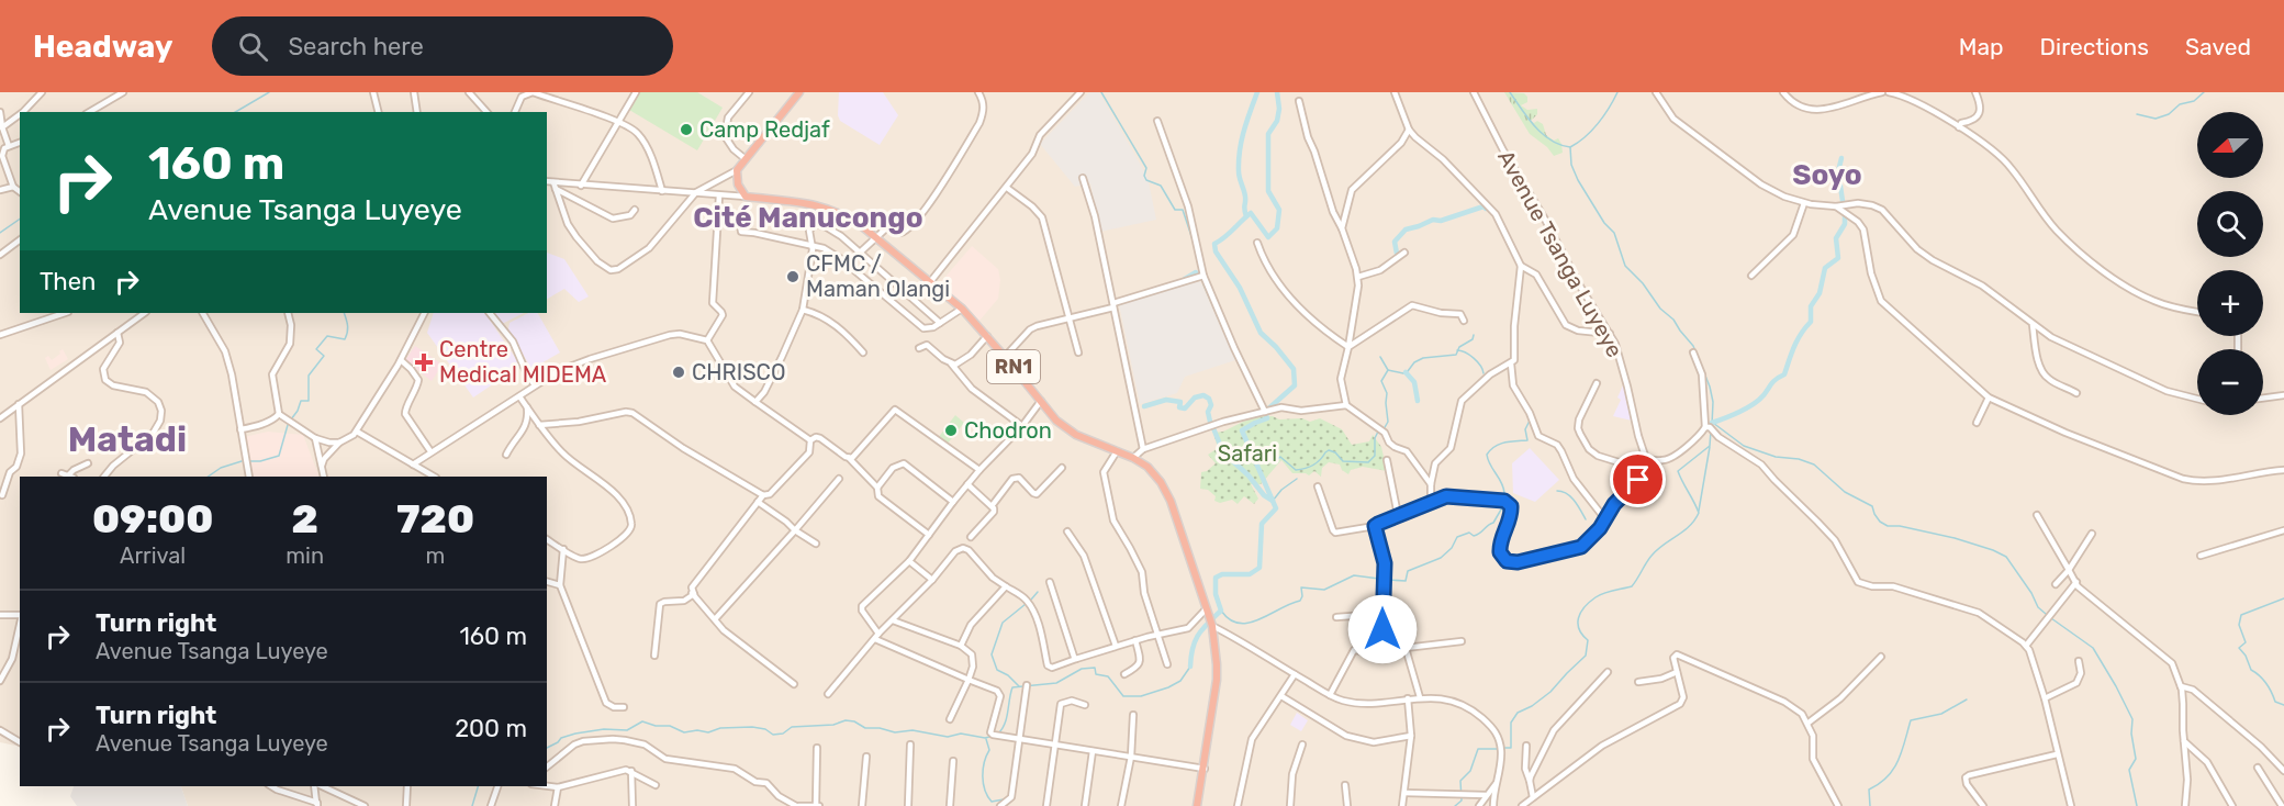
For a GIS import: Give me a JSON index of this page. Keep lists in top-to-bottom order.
{
  "streets": {
    "highway": ["RN1"],
    "street": ["Avenue Tsanga Luyeye"]
  },
  "districts": ["Soyo", "Cité Manucongo", "Matadi"],
  "parks": ["Safari"],
  "places": {
    "other": [
      "Camp Redjaf",
      "CFMC / Maman Olangi",
      "CHRISCO",
      "Chodron"
    ],
    "health": ["Centre Medical MIDEMA"]
  },
  "north": "left",
  "page": {
    "header": "Headway",
    "search": "Search here",
    "nav": ["Map", "Directions", "Saved"],
    "map_buttons": ["+", "−"],
    "turn": ["160 m", "Avenue Tsanga Luyeye"],
    "then": "Then",
    "eta": [
      "09:00",
      "Arrival",
      "2",
      "min",
      "720",
      "m"
    ],
    "list": [
      {
        "name": "Turn right",
        "note": "Avenue Tsanga Luyeye",
        "value": "160 m"
      },
      {
        "name": "Turn right",
        "note": "Avenue Tsanga Luyeye",
        "value": "200 m"
      }
    ]
  }
}
